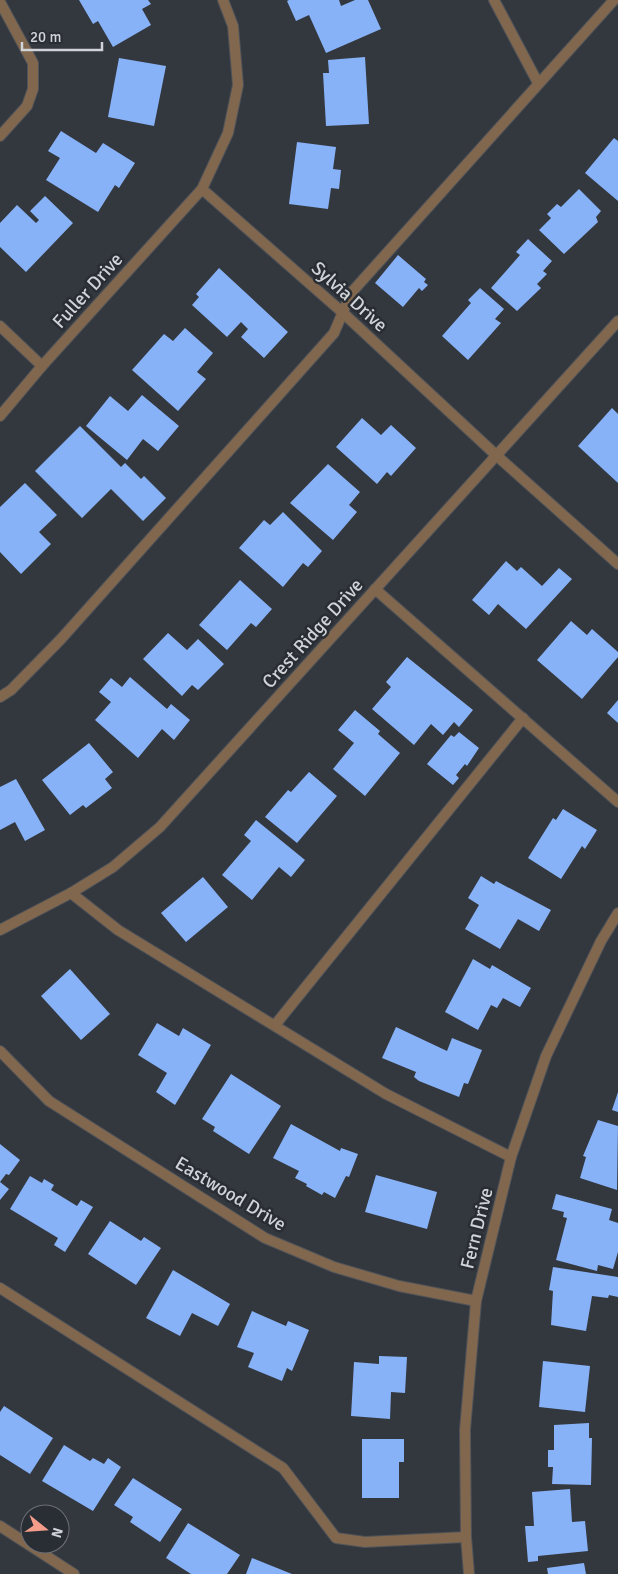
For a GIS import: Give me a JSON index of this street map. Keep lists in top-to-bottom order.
{
  "streets": {
    "street": [
      "Fuller Drive",
      "Sylvia Drive",
      "Crest Ridge Drive",
      "Eastwood Drive",
      "Fern Drive"
    ]
  },
  "crossings": [
    ["Fuller Drive", "Sylvia Drive"],
    ["Sylvia Drive", "Crest Ridge Drive"],
    ["Eastwood Drive", "Fern Drive"]
  ],
  "scale_bar": "20 m",
  "north": "right"
}
